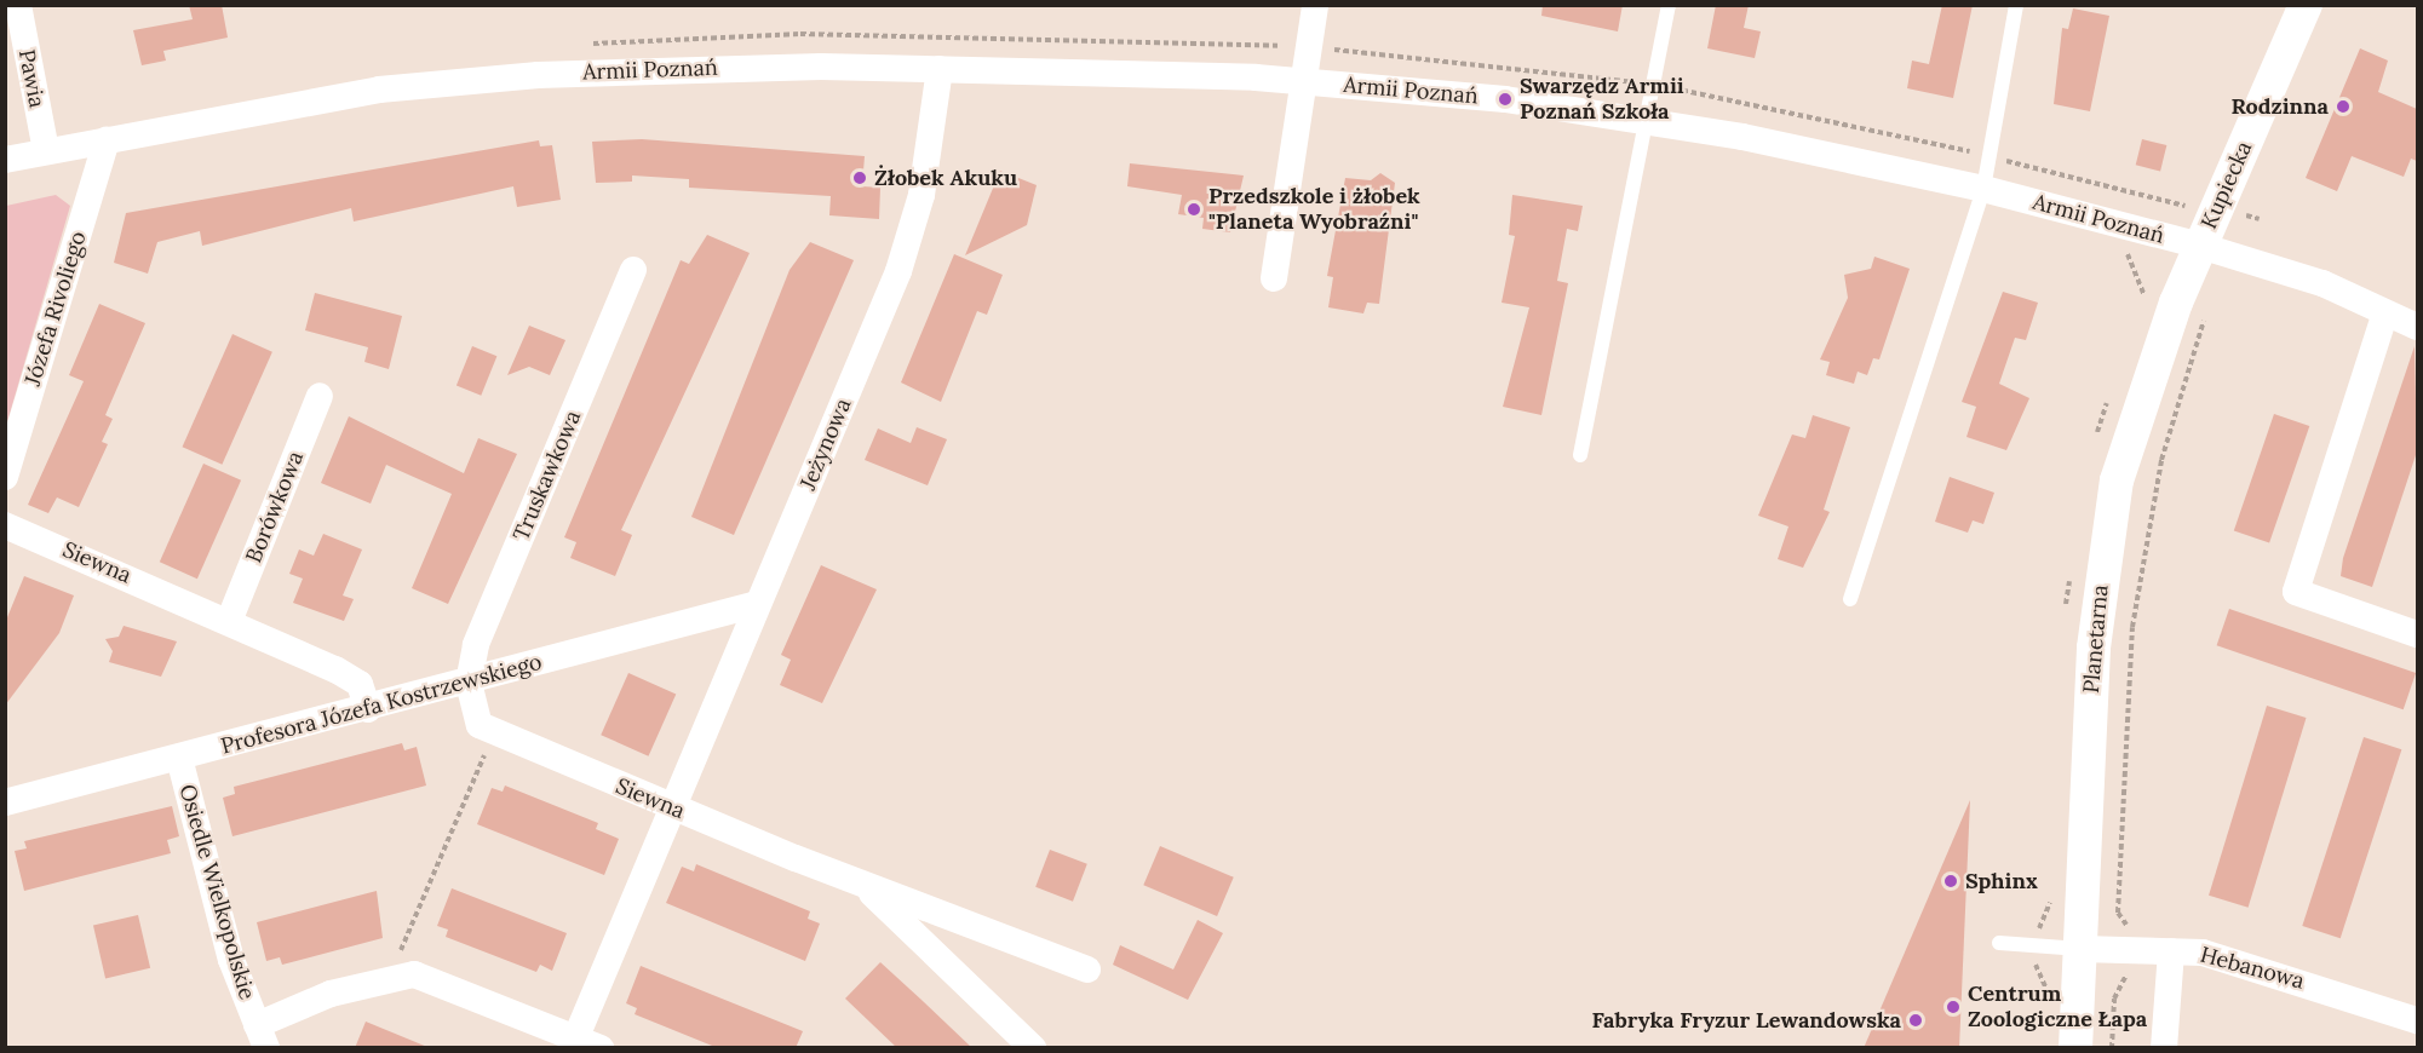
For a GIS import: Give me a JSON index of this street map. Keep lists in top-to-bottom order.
{
  "streets": {
    "street": [
      "Armii Poznań",
      "Pawia",
      "Kupiecka",
      "Józefa Rivoliego",
      "Jeżynowa",
      "Truskawkowa",
      "Borówkowa",
      "Siewna",
      "Planetarna",
      "Profesora Józefa Kostrzewskiego",
      "Osiedle Wielkopolskie",
      "Hebanowa"
    ]
  },
  "crossings": [
    ["Armii Poznań", "Pawia"],
    ["Armii Poznań", "Kupiecka"],
    ["Armii Poznań", "Józefa Rivoliego"],
    ["Armii Poznań", "Jeżynowa"],
    ["Armii Poznań", "Planetarna"],
    ["Kupiecka", "Planetarna"],
    ["Jeżynowa", "Siewna"],
    ["Jeżynowa", "Profesora Józefa Kostrzewskiego"],
    ["Truskawkowa", "Profesora Józefa Kostrzewskiego"],
    ["Borówkowa", "Siewna"],
    ["Siewna", "Profesora Józefa Kostrzewskiego"],
    ["Planetarna", "Hebanowa"],
    ["Profesora Józefa Kostrzewskiego", "Osiedle Wielkopolskie"]
  ],
  "places": [
    "Swarzędz Armii Poznań Szkoła",
    "Rodzinna",
    "Żłobek Akuku",
    "Przedszkole i żłobek \"Planeta Wyobraźni\"",
    "Sphinx",
    "Centrum Zoologiczne Łapa",
    "Fabryka Fryzur Lewandowska"
  ]
}
